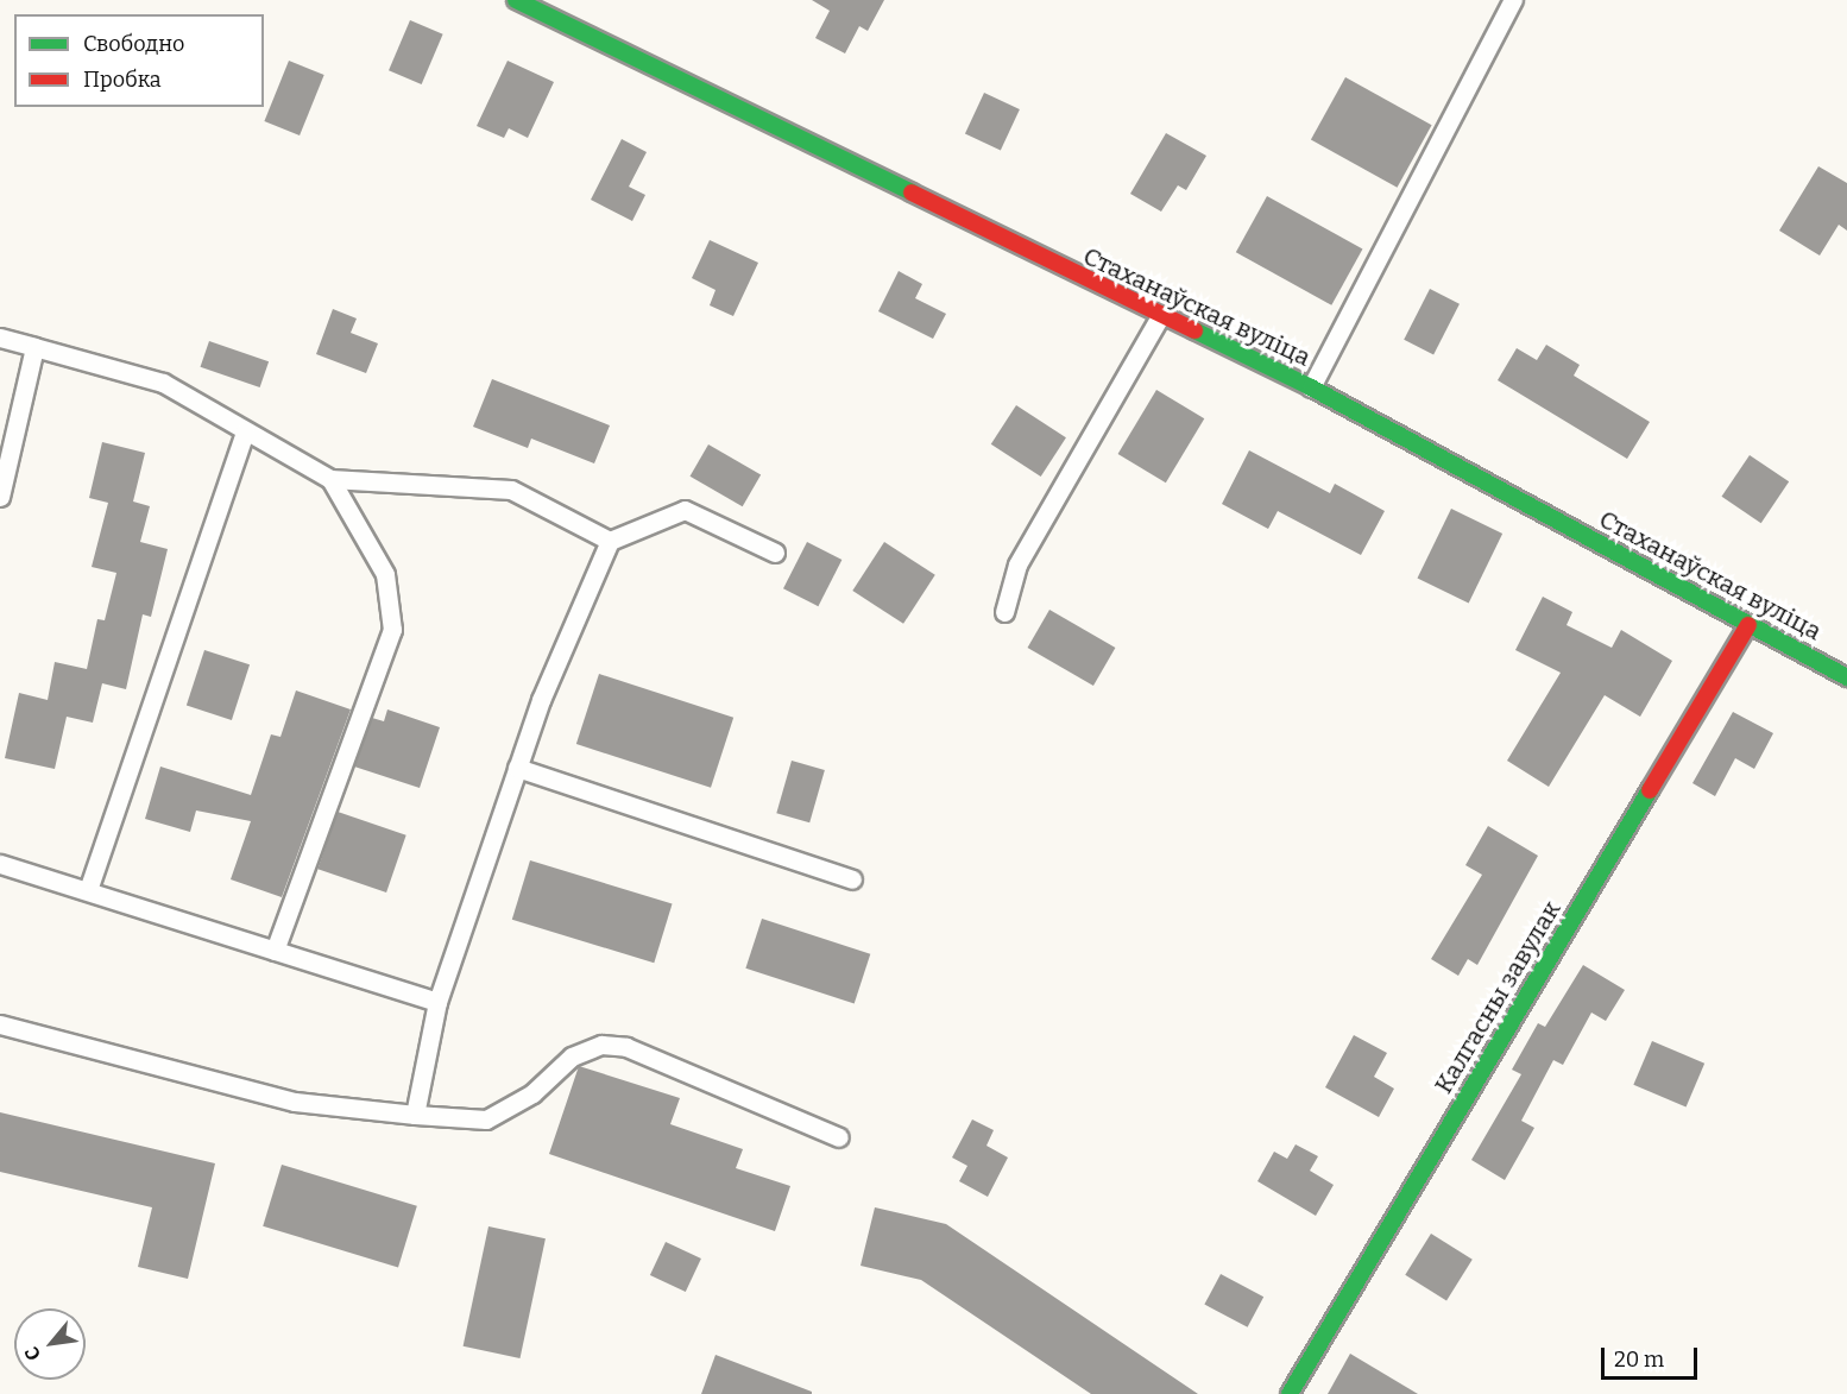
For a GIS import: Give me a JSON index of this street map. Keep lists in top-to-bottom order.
{
  "streets": {
    "street": ["Стаханаўская вуліца", "Калгасны завулак"]
  },
  "crossings": [
    ["Стаханаўская вуліца", "Калгасны завулак"]
  ],
  "legend": ["Свободно", "Пробка"],
  "scale_bar": "20 m",
  "north": "bottom left"
}
